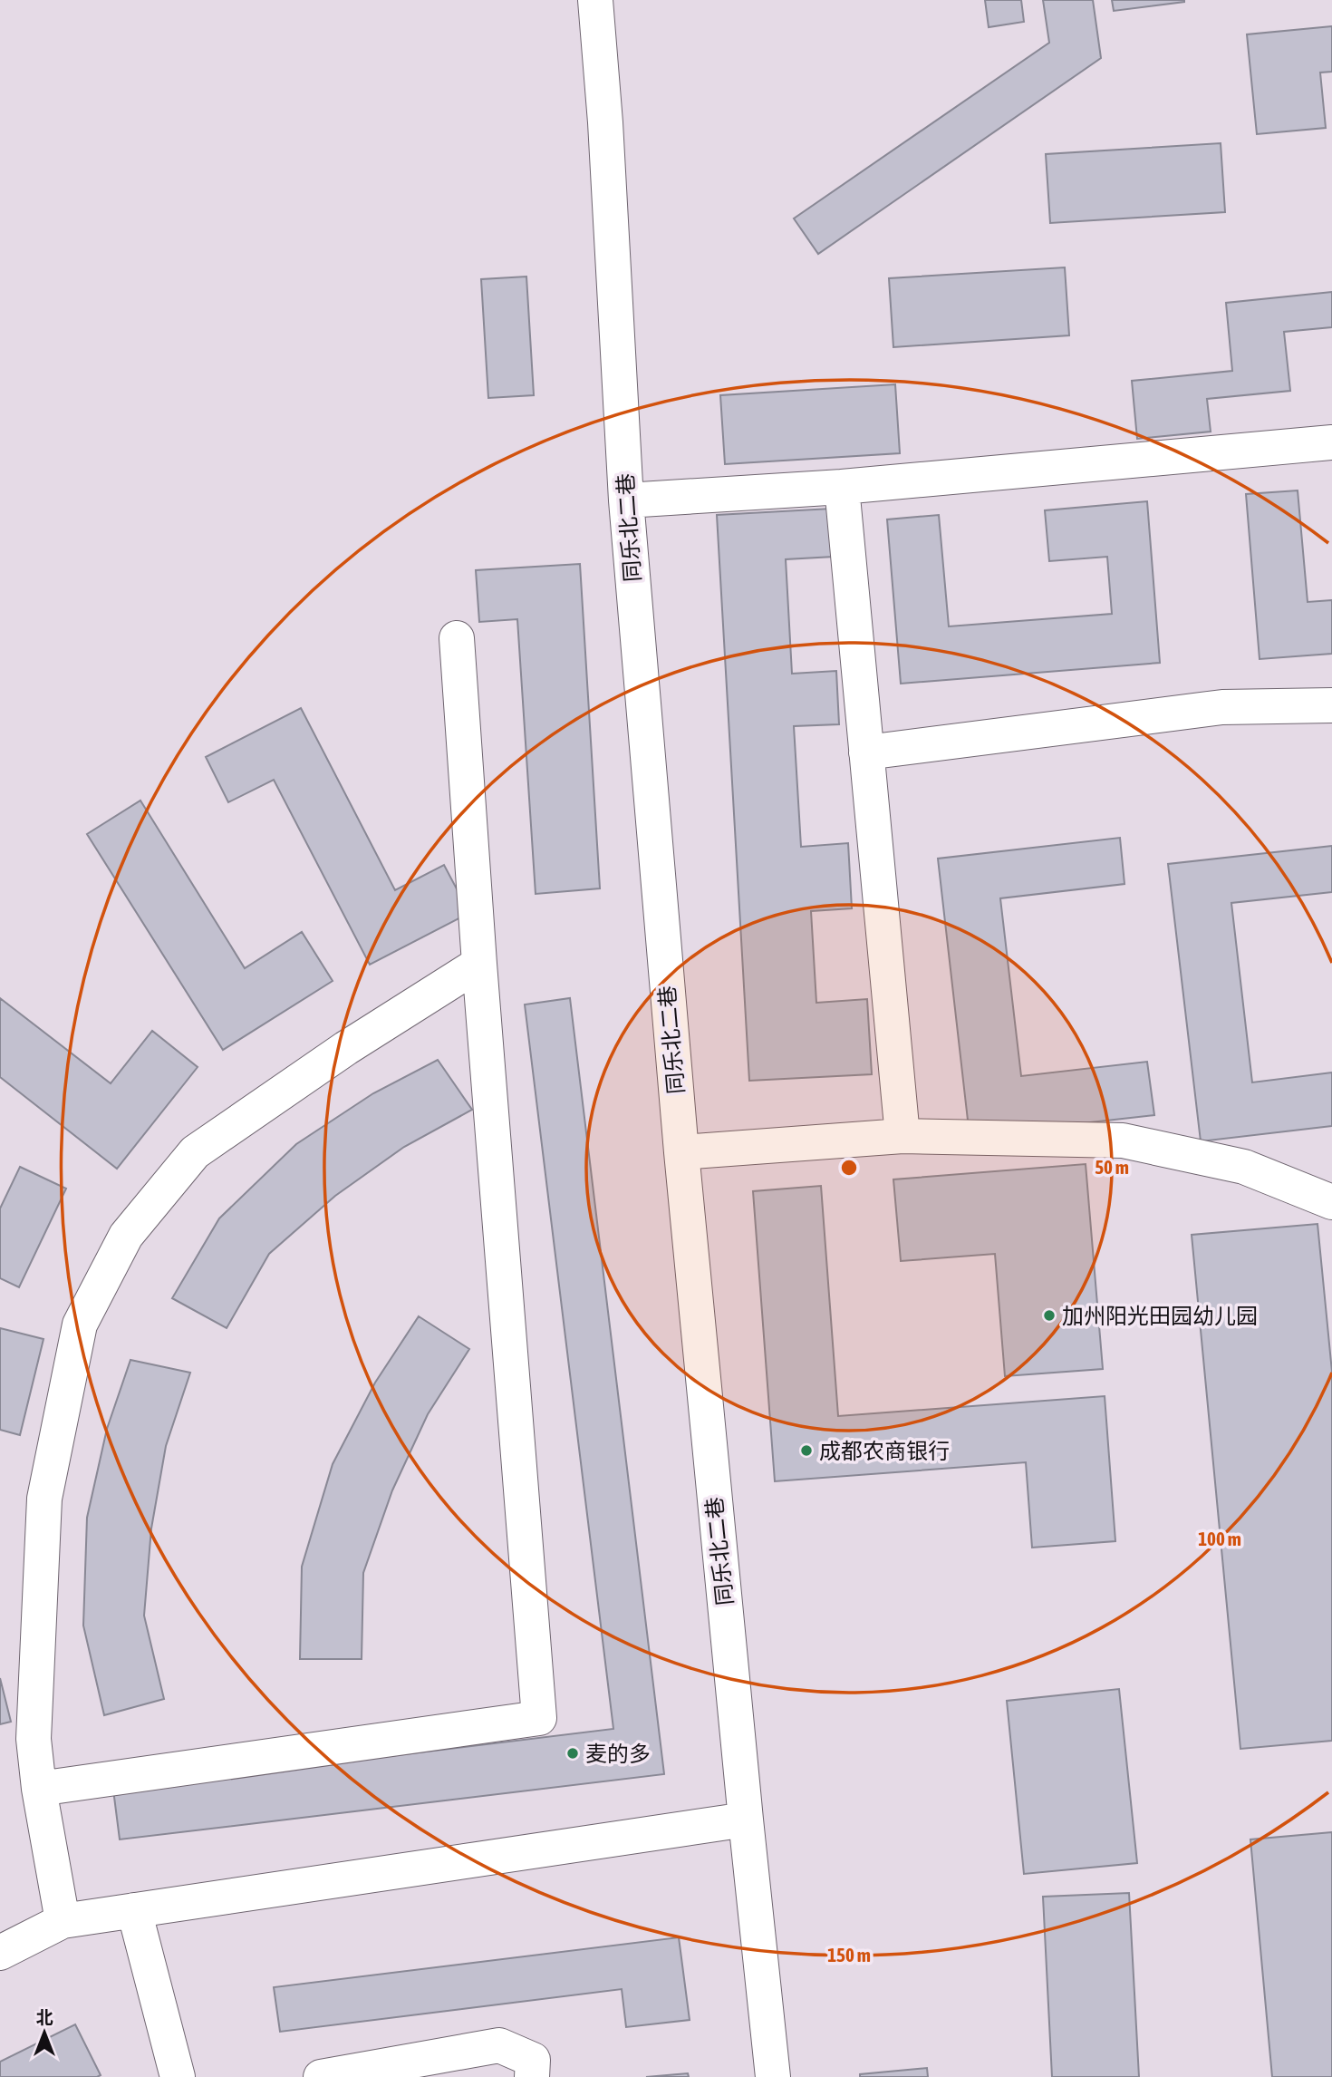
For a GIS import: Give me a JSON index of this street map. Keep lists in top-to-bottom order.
{
  "streets": {
    "street": ["同乐北二巷"]
  },
  "places": ["加州阳光田园幼儿园", "成都农商银行", "麦的多"],
  "north": "top",
  "rings": ["50 m", "100 m", "150 m"]
}
